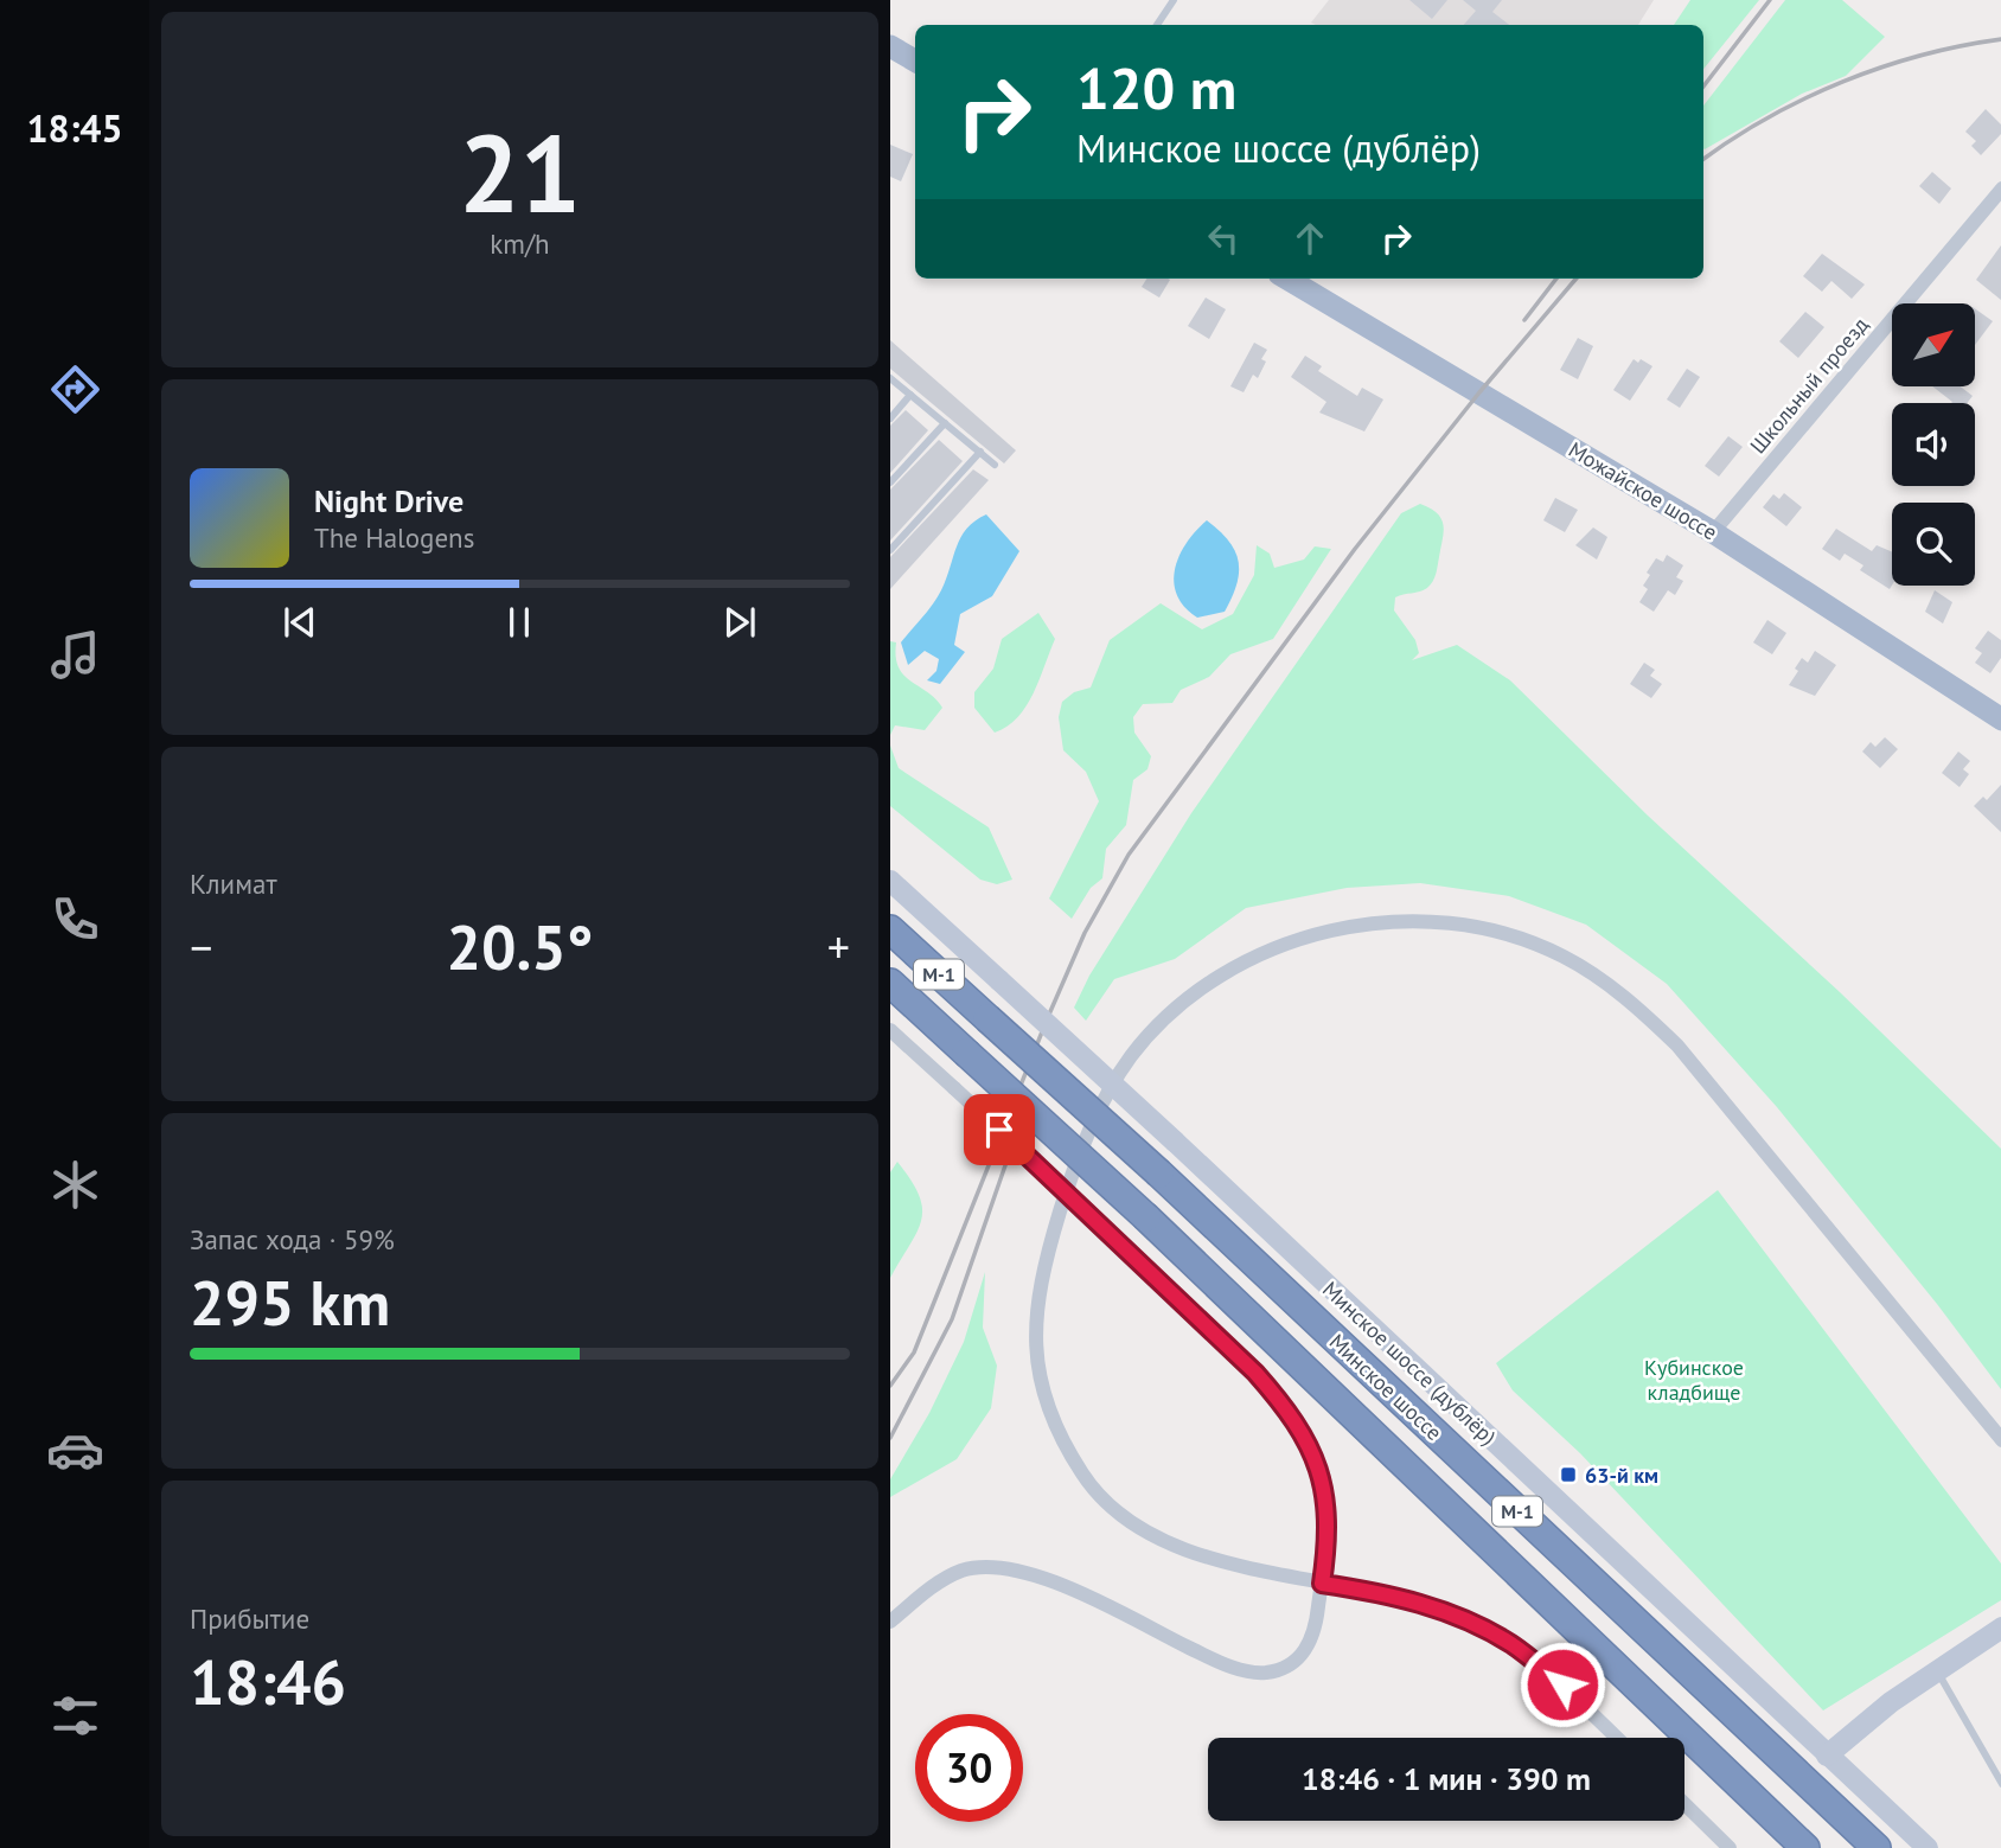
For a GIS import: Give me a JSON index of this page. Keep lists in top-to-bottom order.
{
  "streets": {
    "highway": ["М-1", "Минское шоссе"],
    "main road": ["Можайское шоссе", "Минское шоссе (дублёр)"],
    "street": ["Школьный проезд"]
  },
  "crossings": [
    ["Школьный проезд", "Можайское шоссе"]
  ],
  "parks": ["Кубинское кладбище"],
  "places": {
    "transit": ["63-й км"]
  },
  "north": "top right",
  "page": {
    "tabs": "18:45",
    "tile": [
      ["21", "km/h"],
      "Климат",
      ["Запас хода · 59%", "295 km"],
      ["Прибытие", "18:46"]
    ],
    "turn": ["120 m", "Минское шоссе (дублёр)"],
    "song": ["Night Drive", "The Halogens"],
    "heat": ["−", "20.5°", "+"],
    "limit": "30",
    "trip": "18:46 · 1 мин · 390 m"
  }
}
